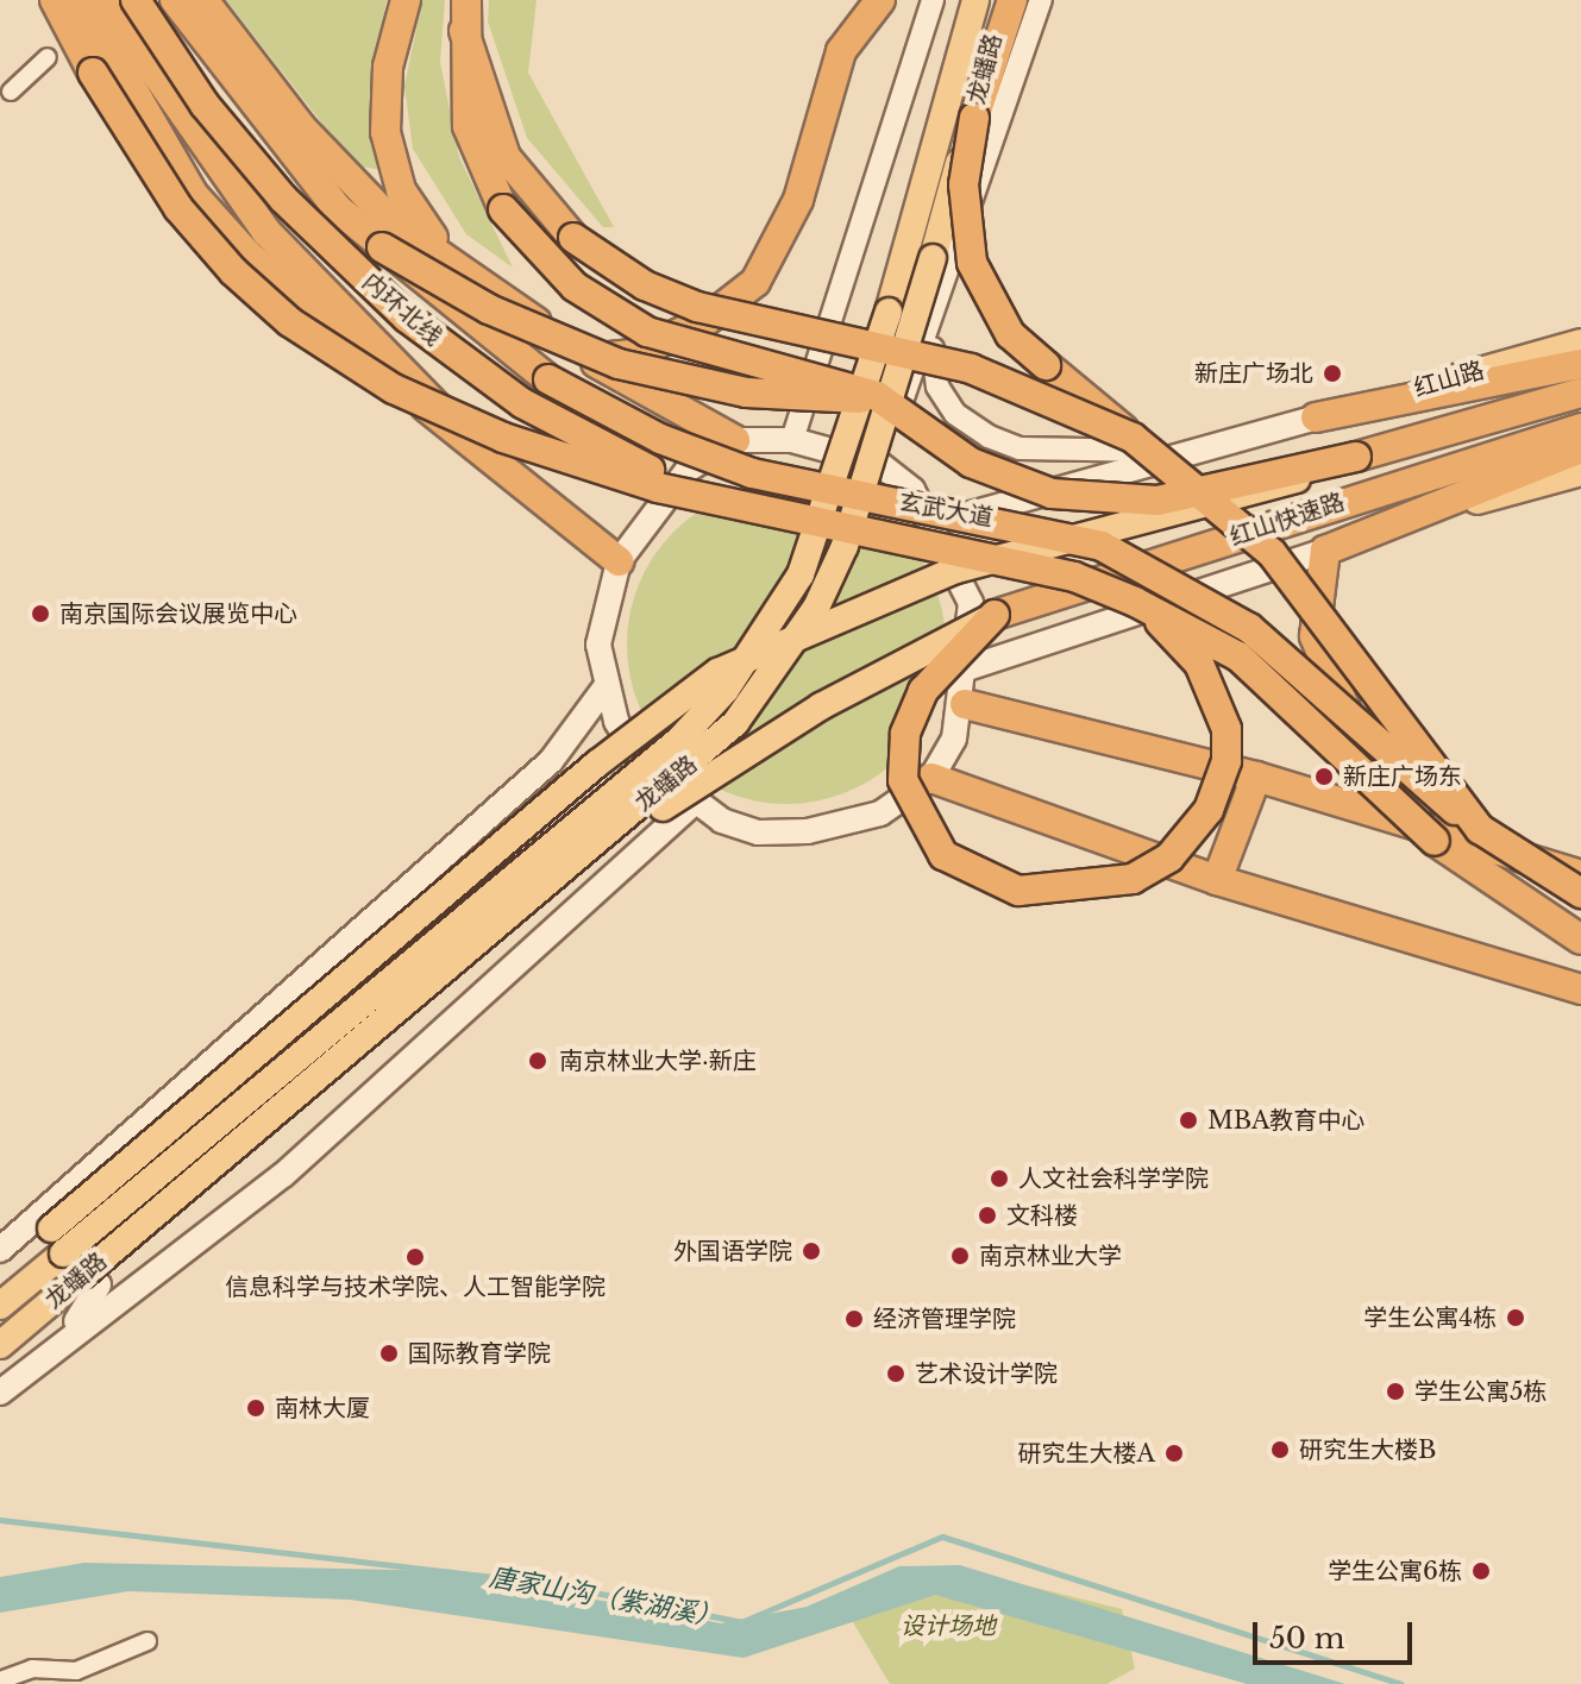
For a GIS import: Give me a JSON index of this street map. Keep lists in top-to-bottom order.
{
  "streets": {
    "highway": ["内环北线", "玄武大道", "红山快速路"],
    "main road": ["龙蟠路", "红山路"]
  },
  "crossings": [
    ["内环北线", "玄武大道"]
  ],
  "water": ["唐家山沟（紫湖溪）"],
  "parks": ["设计场地"],
  "places": [
    "新庄广场北",
    "南京国际会议展览中心",
    "新庄广场东",
    "南京林业大学·新庄",
    "MBA教育中心",
    "人文社会科学学院",
    "文科楼",
    "外国语学院",
    "南京林业大学",
    "信息科学与技术学院、人工智能学院",
    "学生公寓4栋",
    "经济管理学院",
    "国际教育学院",
    "艺术设计学院",
    "学生公寓5栋",
    "南林大厦",
    "研究生大楼B",
    "研究生大楼A",
    "学生公寓6栋"
  ],
  "scale_bar": "50 m"
}
